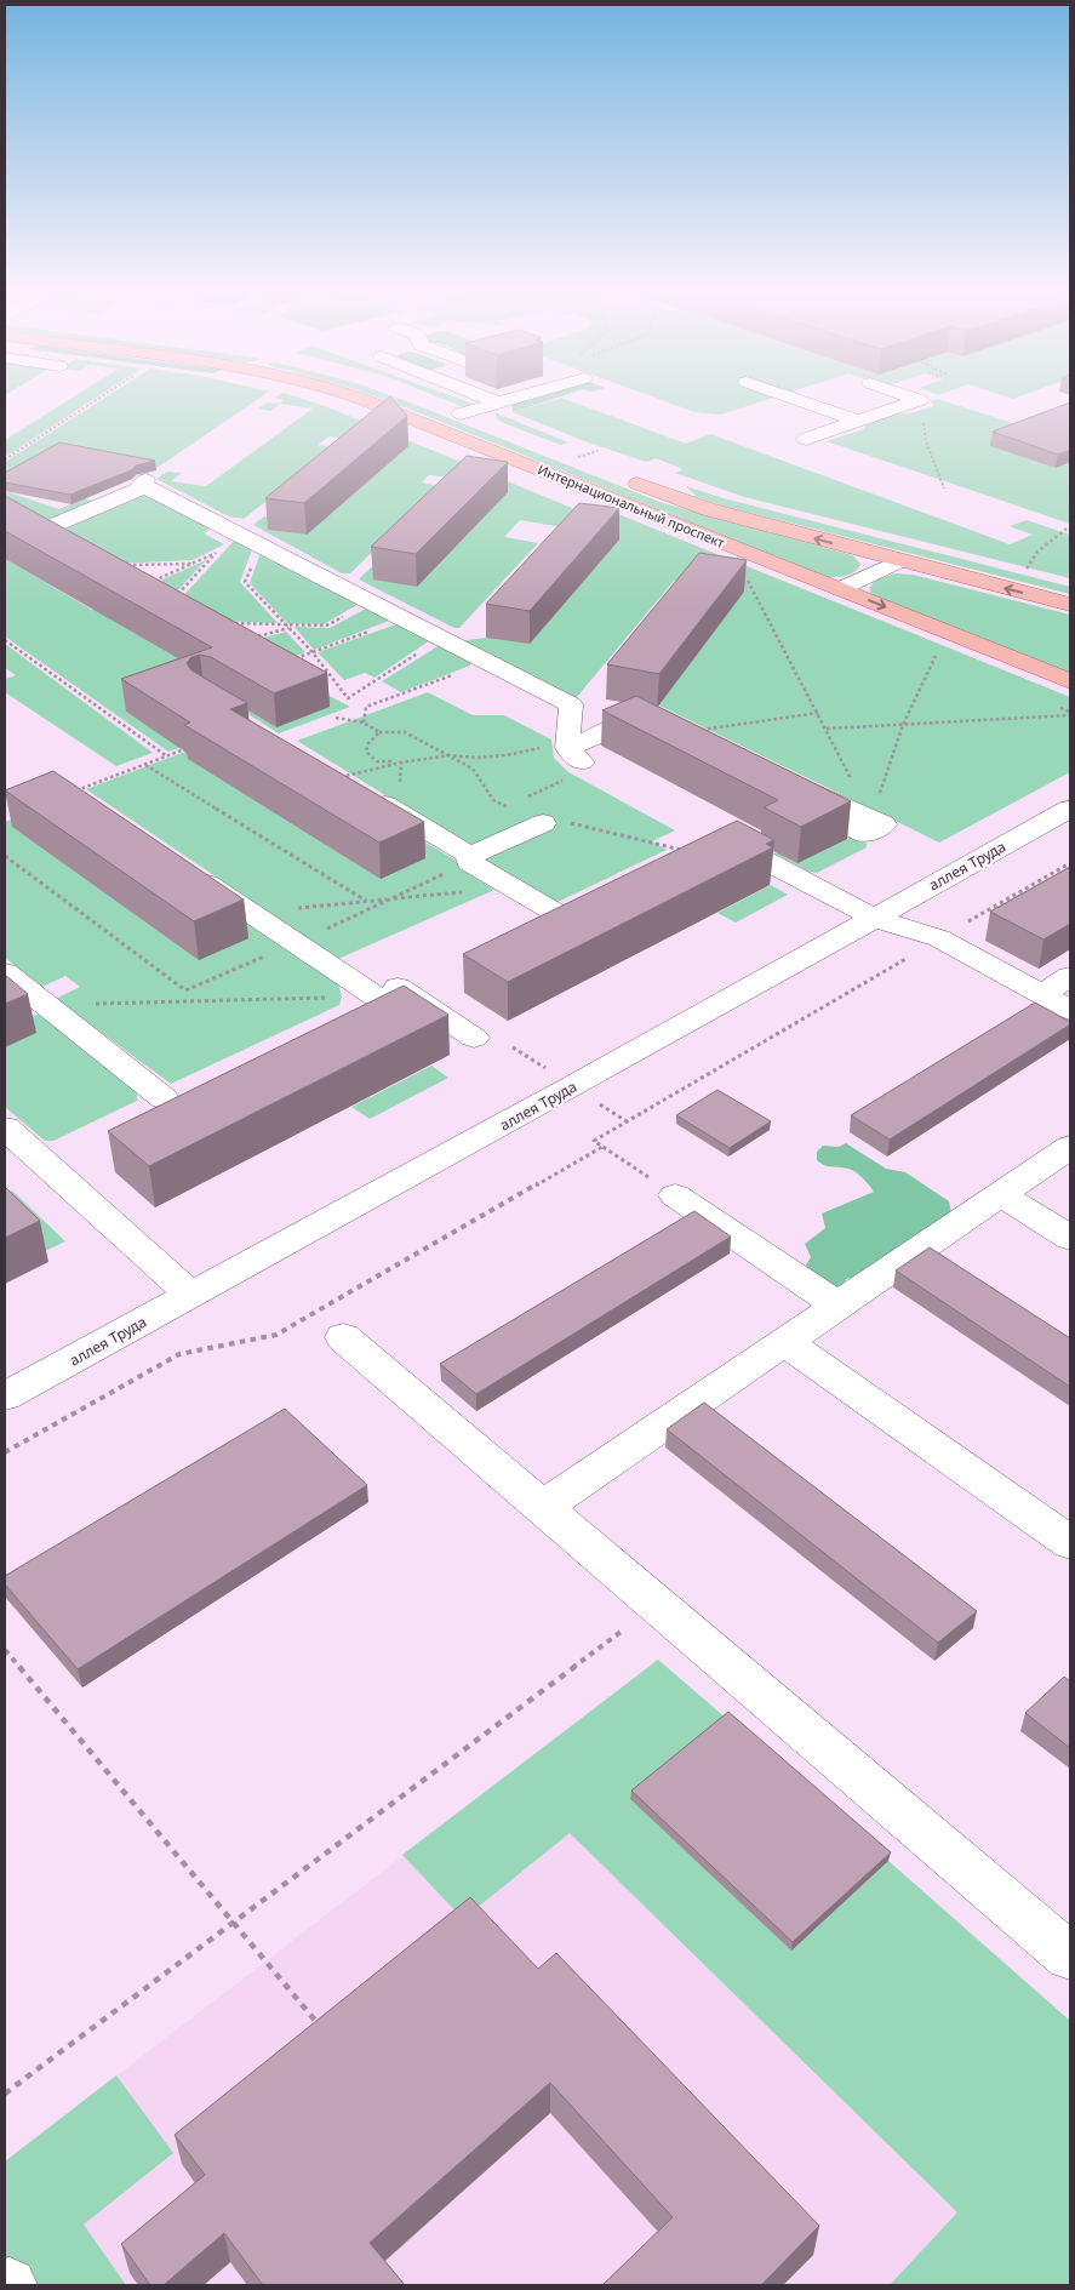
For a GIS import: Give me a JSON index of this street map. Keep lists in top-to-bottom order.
{
  "streets": {
    "main road": ["Интернациональный проспект"],
    "street": ["аллея Труда"]
  }
}
